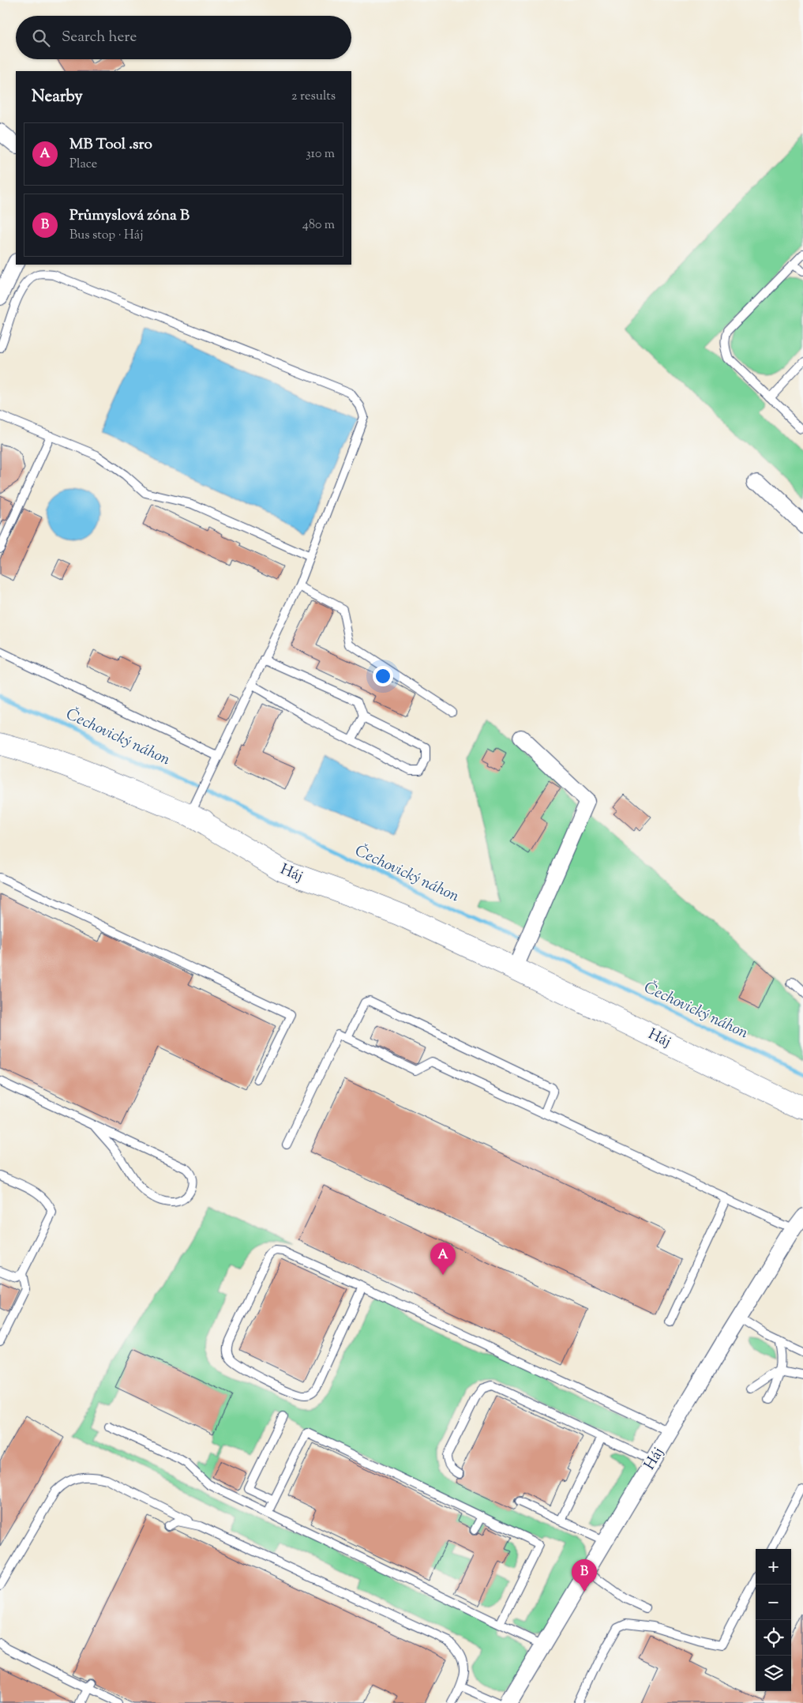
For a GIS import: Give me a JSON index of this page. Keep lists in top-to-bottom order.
{
  "streets": {
    "main road": ["Háj"]
  },
  "water": ["Čechovický náhon"],
  "page": {
    "search": "Search here",
    "heading": ["Nearby", "2 results"],
    "list": [
      {
        "mark": "A",
        "name": "MB Tool .sro",
        "note": "Place",
        "value": "310 m"
      },
      {
        "mark": "B",
        "name": "Průmyslová zóna B",
        "note": "Bus stop · Háj",
        "value": "480 m"
      }
    ],
    "pins": ["A", "B"],
    "map_buttons": ["+", "−"]
  }
}
